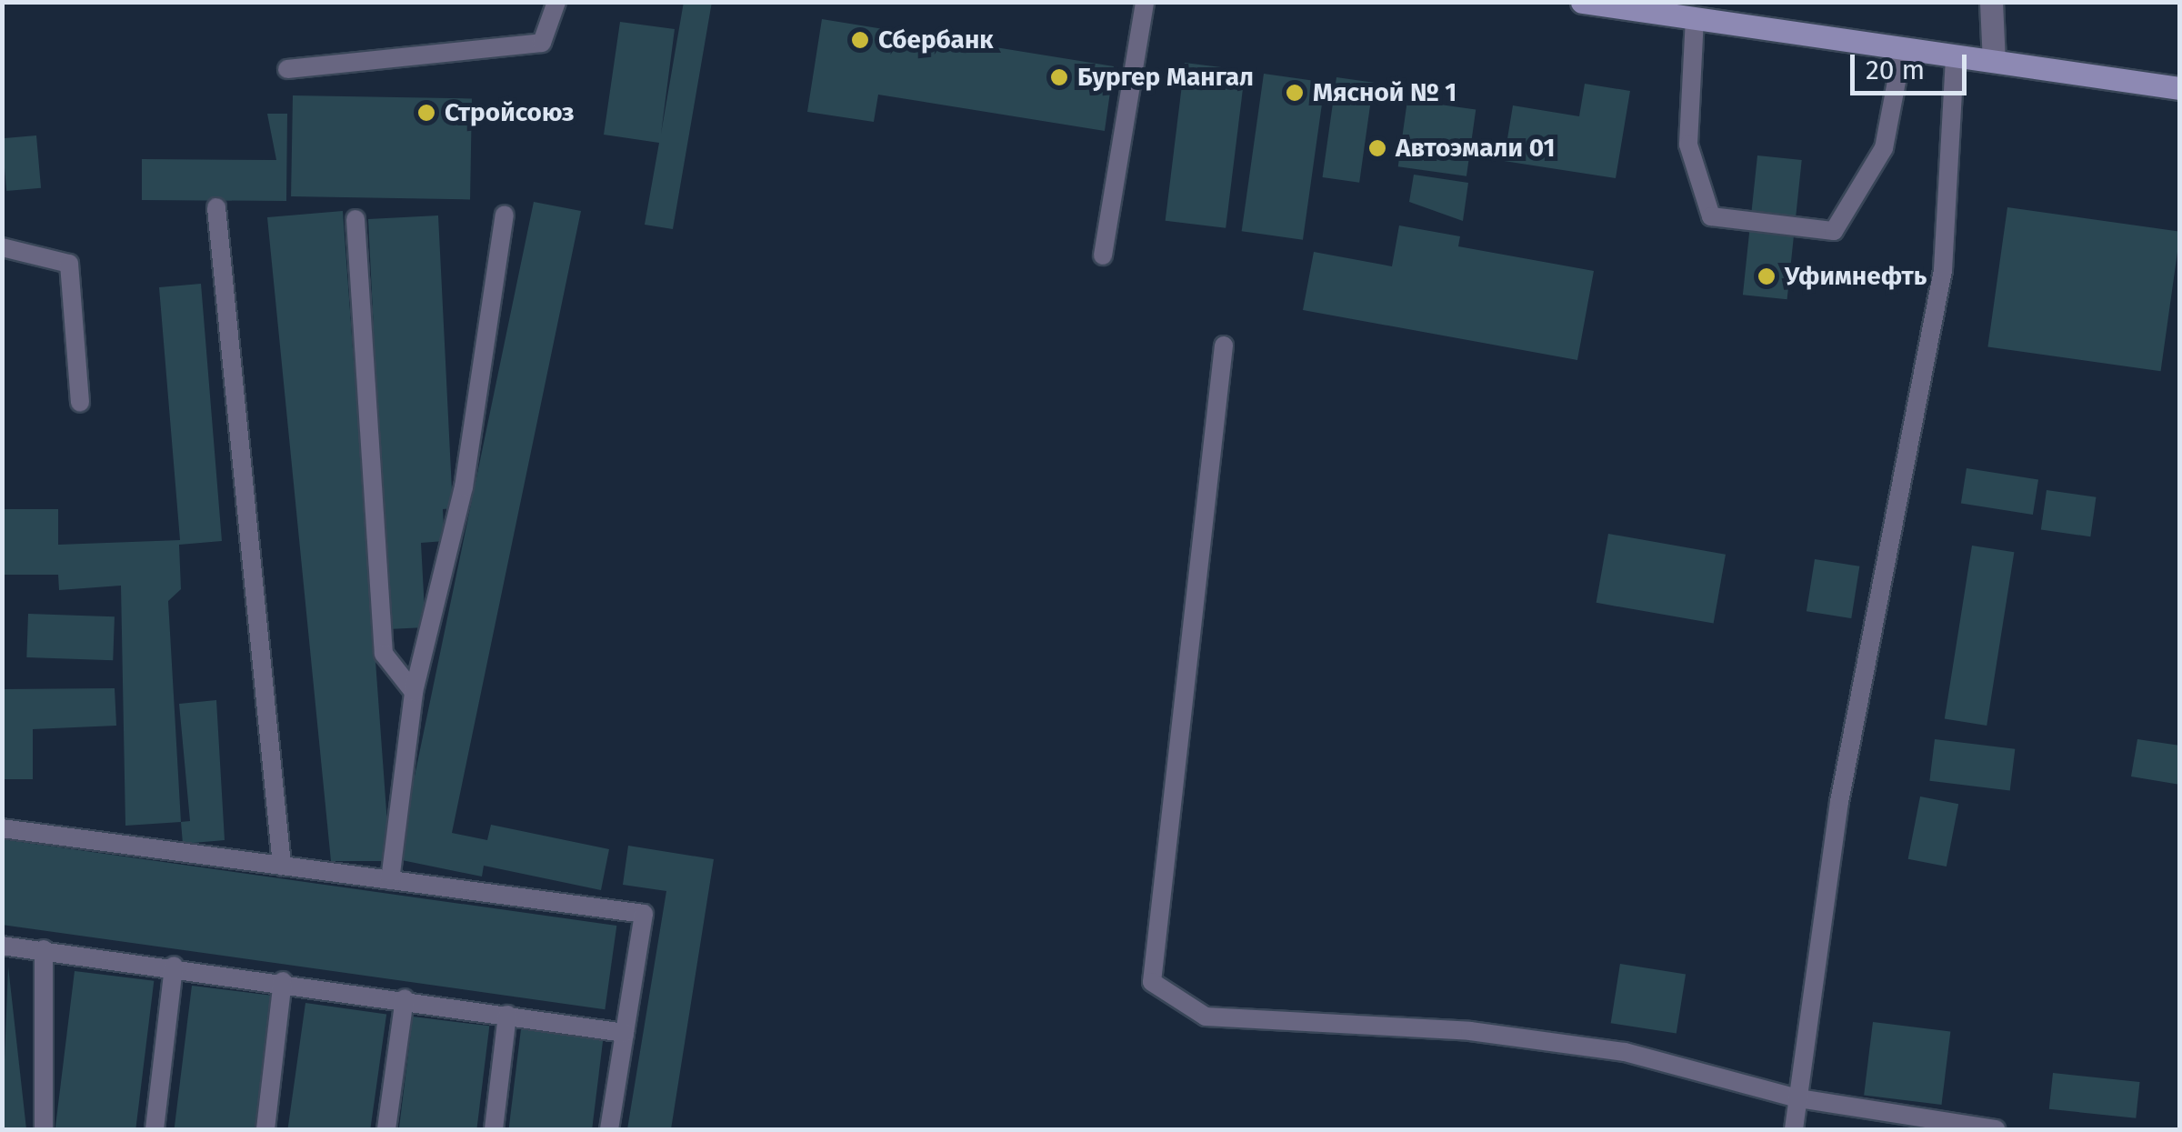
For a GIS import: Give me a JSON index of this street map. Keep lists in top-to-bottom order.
{
  "places": [
    "Сбербанк",
    "Бургер Мангал",
    "Мясной № 1",
    "Стройсоюз",
    "Автоэмали 01",
    "Уфимнефть"
  ],
  "scale_bar": "20 m"
}
